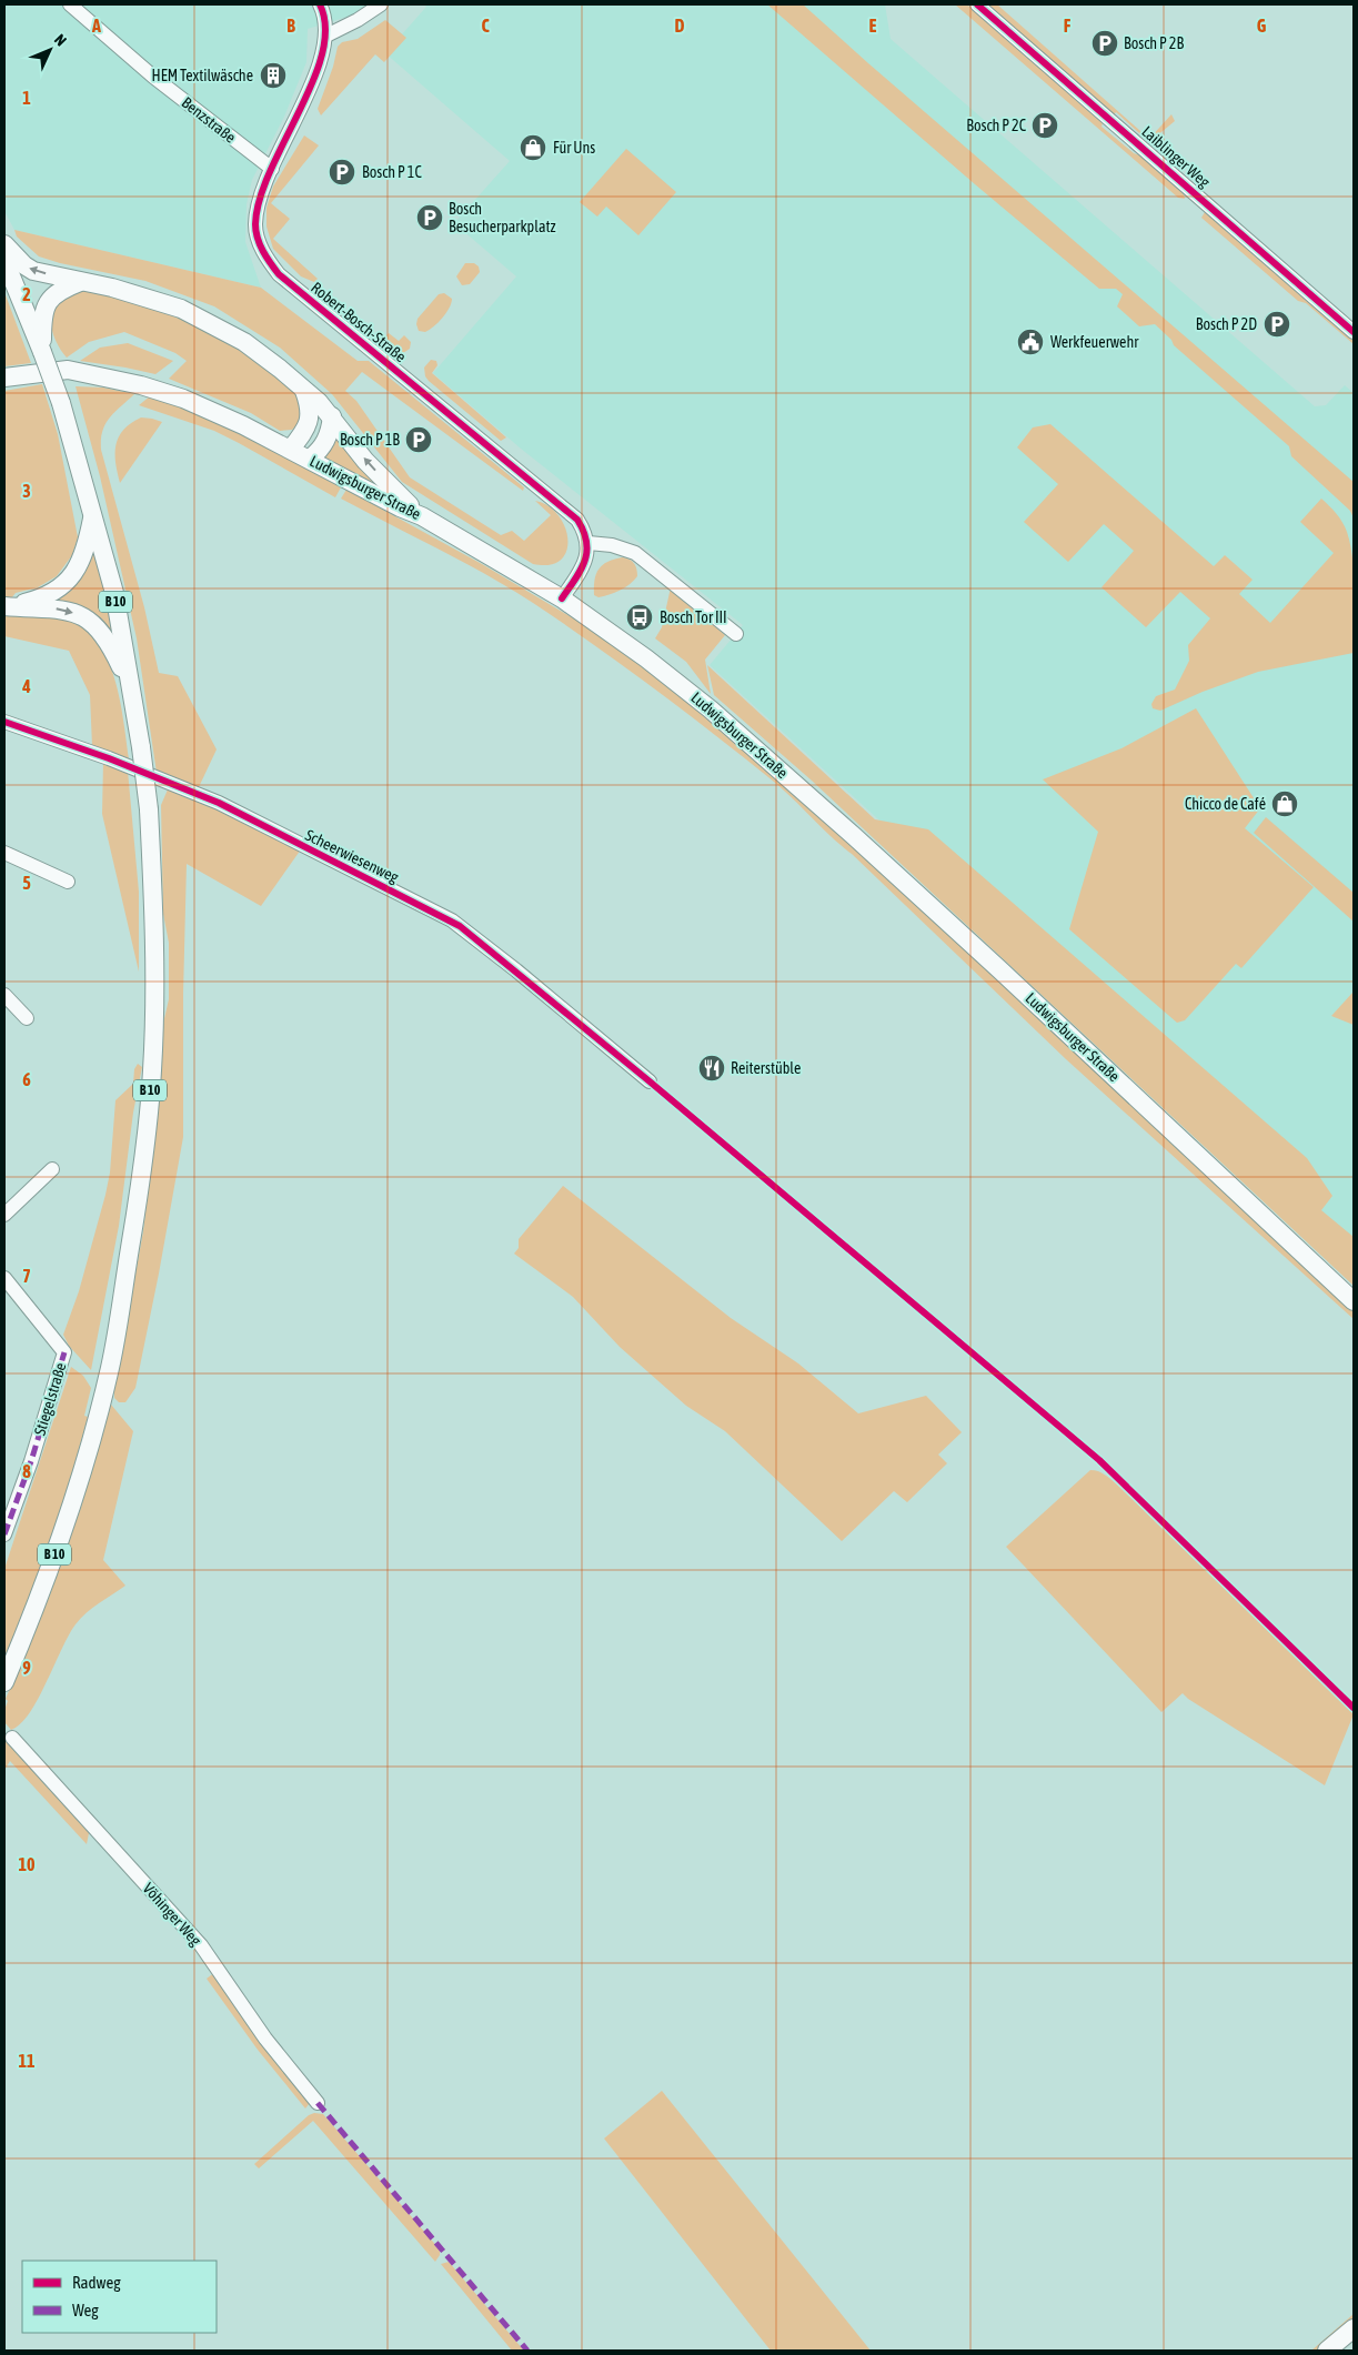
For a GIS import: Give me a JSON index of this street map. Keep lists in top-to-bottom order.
{
  "streets": {
    "main road": ["Ludwigsburger Straße", "B 10"],
    "street": [
      "Benzstraße",
      "Laiblinger Weg",
      "Robert-Bosch-Straße",
      "Scheerwiesenweg",
      "Stiegelstraße",
      "Vöhinger Weg"
    ]
  },
  "crossings": [
    ["Benzstraße", "Robert-Bosch-Straße"]
  ],
  "places": {
    "parking": [
      "Bosch P 2B",
      "Bosch P 2C",
      "Bosch P 1C",
      "Bosch Besucherparkplatz",
      "Bosch P 2D",
      "Bosch P 1B"
    ],
    "building": ["HEM Textilwäsche"],
    "shop": ["Für Uns", "Chicco de Café"],
    "public building": ["Werkfeuerwehr"],
    "bus stop": ["Bosch Tor III"],
    "restaurant": ["Reiterstüble"]
  },
  "legend": ["Radweg", "Weg"],
  "north": "top right",
  "grid": {
    "columns": [
      "A",
      "B",
      "C",
      "D",
      "E",
      "F",
      "G"
    ],
    "rows": [
      "1",
      "2",
      "3",
      "4",
      "5",
      "6",
      "7",
      "8",
      "9",
      "10",
      "11"
    ]
  }
}
